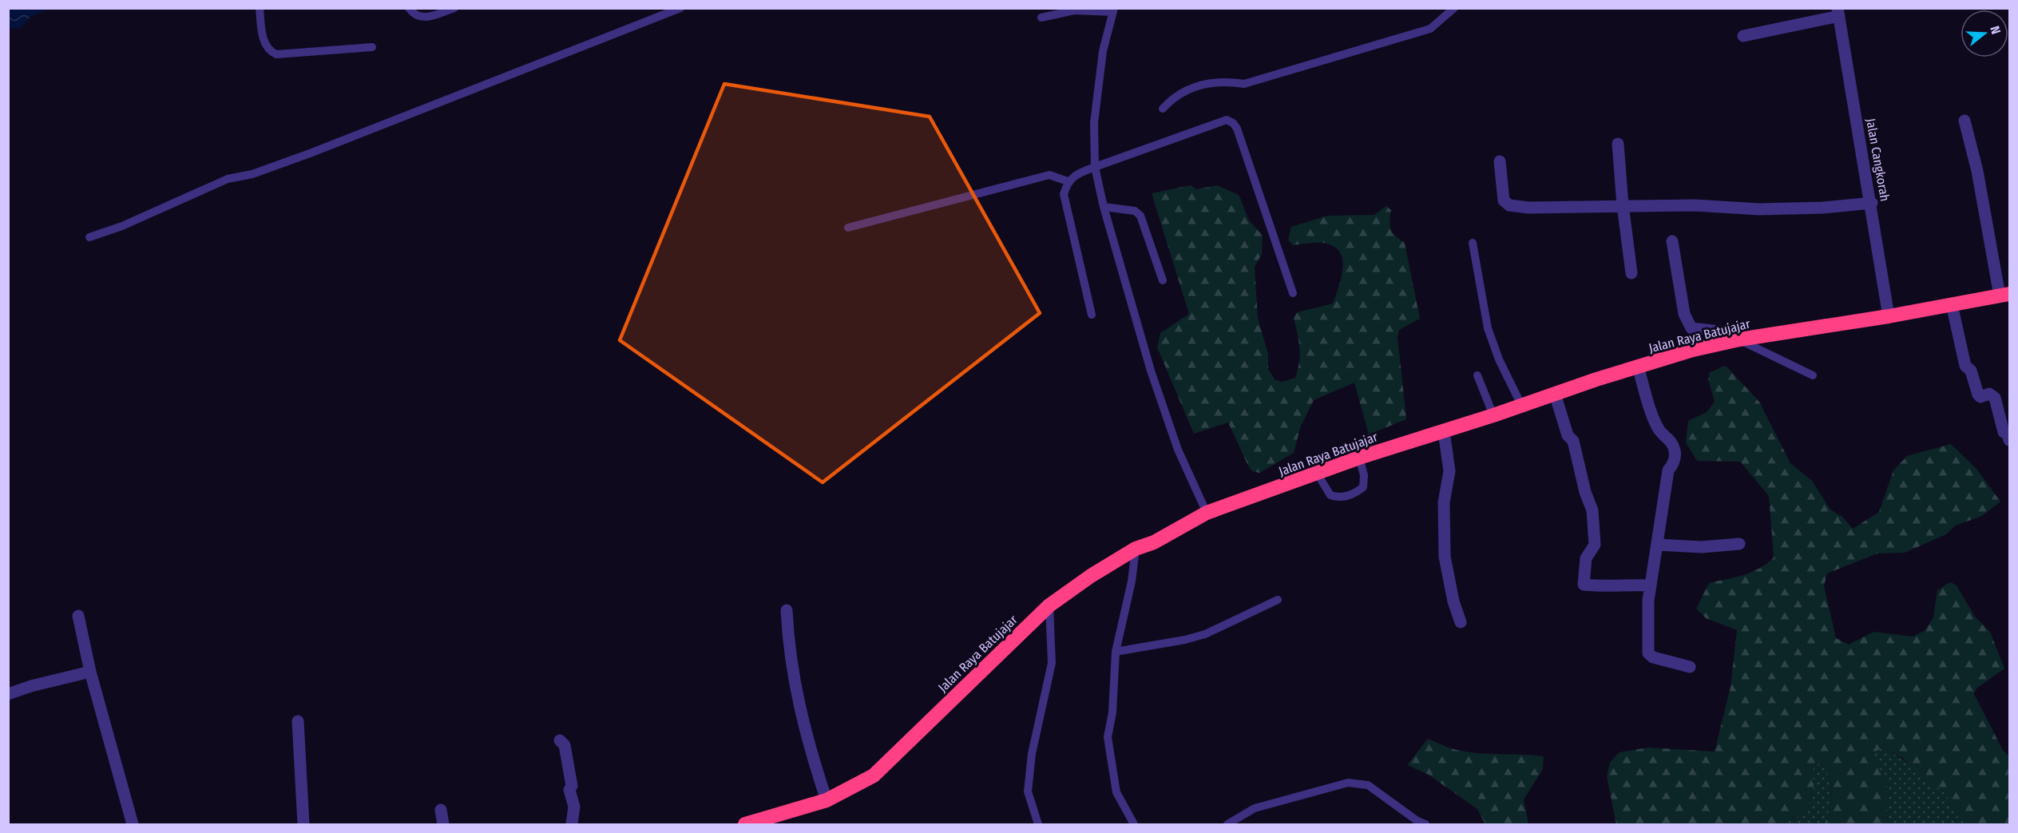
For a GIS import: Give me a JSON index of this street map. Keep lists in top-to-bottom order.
{
  "streets": {
    "highway": ["Jalan Raya Batujajar"],
    "street": ["Jalan Cangkorah"]
  },
  "crossings": [
    ["Jalan Cangkorah", "Jalan Raya Batujajar"]
  ],
  "north": "right"
}
